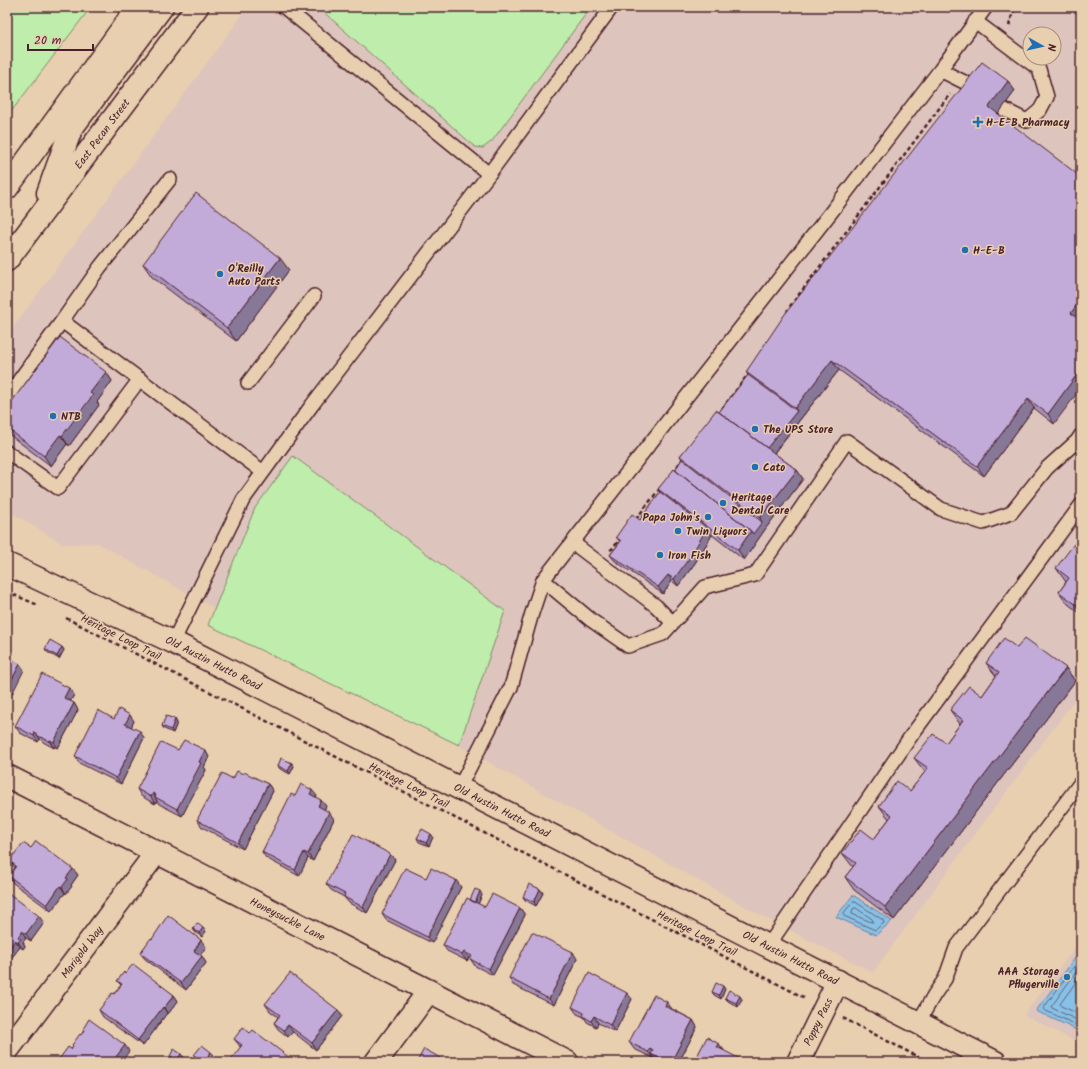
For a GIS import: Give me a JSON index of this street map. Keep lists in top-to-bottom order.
{
  "streets": {
    "street": [
      "East Pecan Street",
      "Old Austin Hutto Road",
      "Honeysuckle Lane",
      "Marigold Way",
      "Poppy Pass"
    ],
    "path": ["Heritage Loop Trail"]
  },
  "crossings": [
    ["Old Austin Hutto Road", "Poppy Pass"],
    ["Honeysuckle Lane", "Marigold Way"]
  ],
  "places": {
    "health": ["H-E-B Pharmacy"],
    "other": [
      "H-E-B",
      "O'Reilly Auto Parts",
      "NTB",
      "The UPS Store",
      "Cato",
      "Heritage Dental Care",
      "Papa John's",
      "Twin Liquors",
      "Iron Fish",
      "AAA Storage Pflugerville"
    ]
  },
  "scale_bar": "20 m",
  "north": "right"
}
